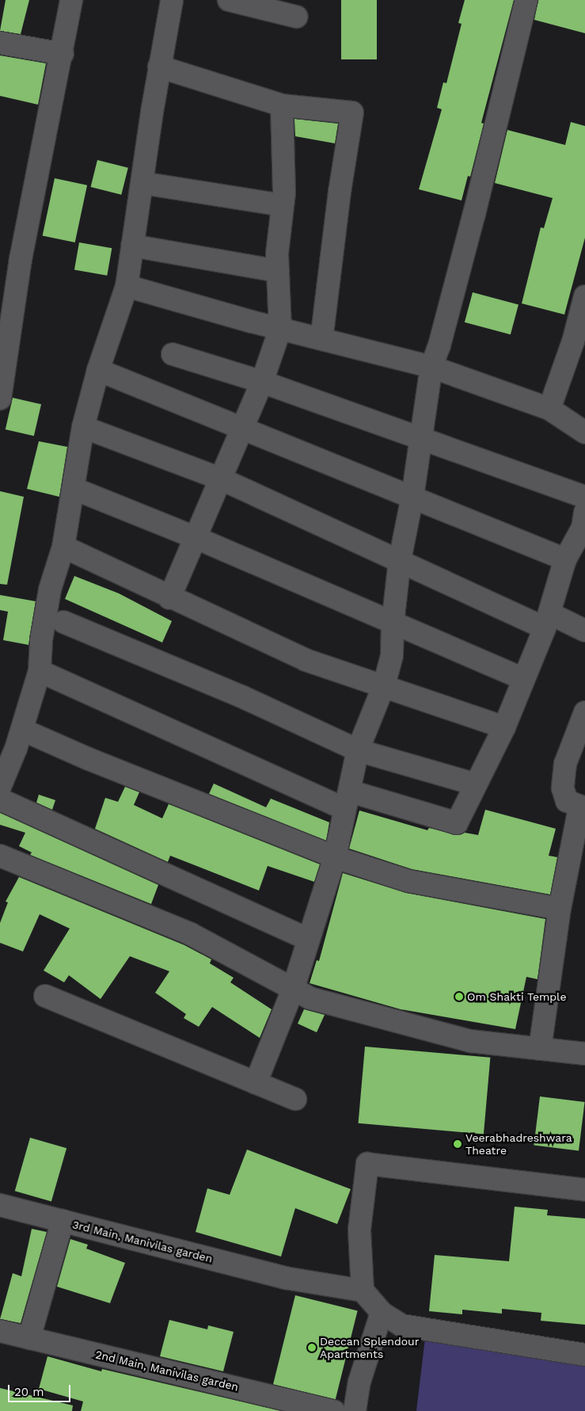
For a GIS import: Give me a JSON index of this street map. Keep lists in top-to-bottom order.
{
  "streets": {
    "street": ["3rd Main, Manivilas garden", "2nd Main, Manivilas garden"]
  },
  "places": ["Om Shakti Temple", "Veerabhadreshwara Theatre", "Deccan Splendour Apartments"],
  "scale_bar": "20 m"
}
